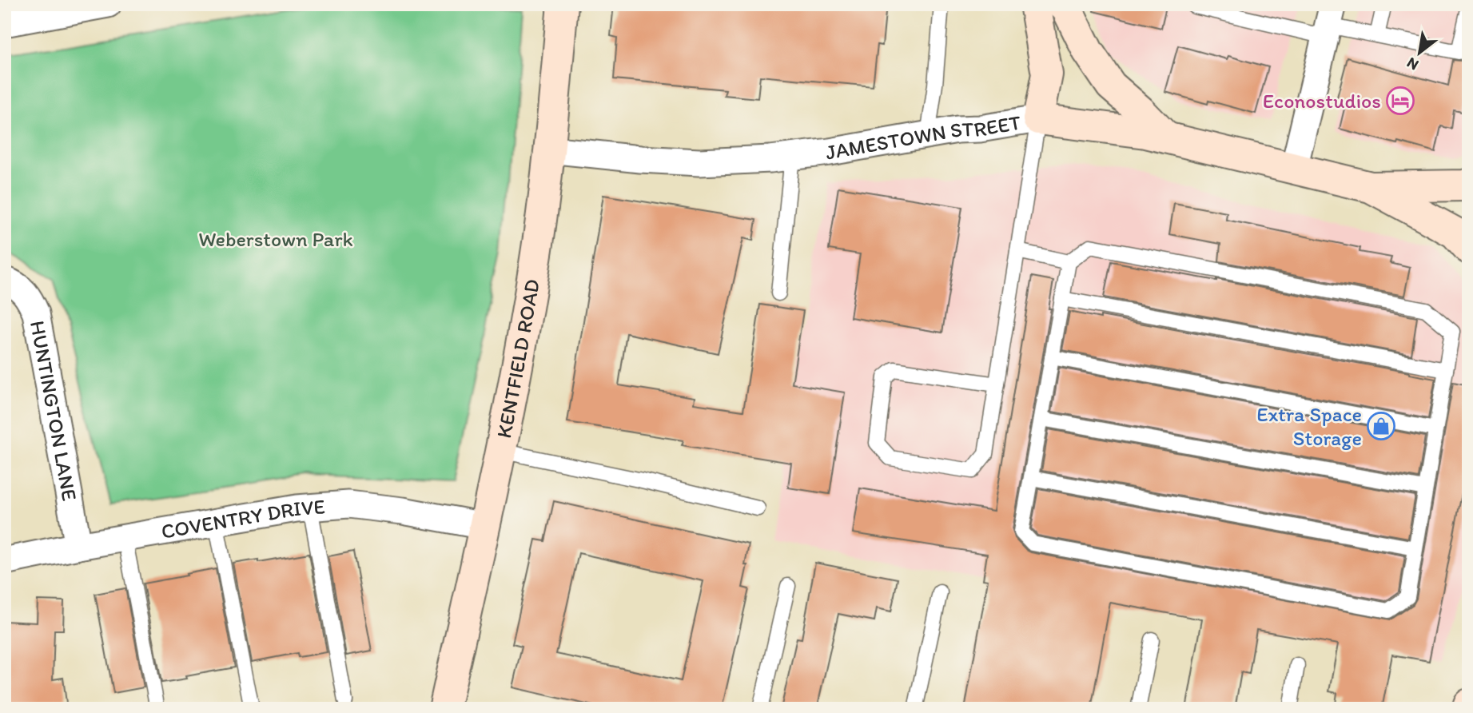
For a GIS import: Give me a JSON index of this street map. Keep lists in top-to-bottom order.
{
  "streets": {
    "street": [
      "JAMESTOWN STREET",
      "KENTFIELD ROAD",
      "HUNTINGTON LANE",
      "COVENTRY DRIVE"
    ]
  },
  "crossings": [
    ["JAMESTOWN STREET", "KENTFIELD ROAD"],
    ["KENTFIELD ROAD", "COVENTRY DRIVE"],
    ["HUNTINGTON LANE", "COVENTRY DRIVE"]
  ],
  "parks": ["Weberstown Park"],
  "places": {
    "hotel": ["Econostudios"],
    "shop": ["Extra Space Storage"]
  },
  "north": "bottom left"
}
